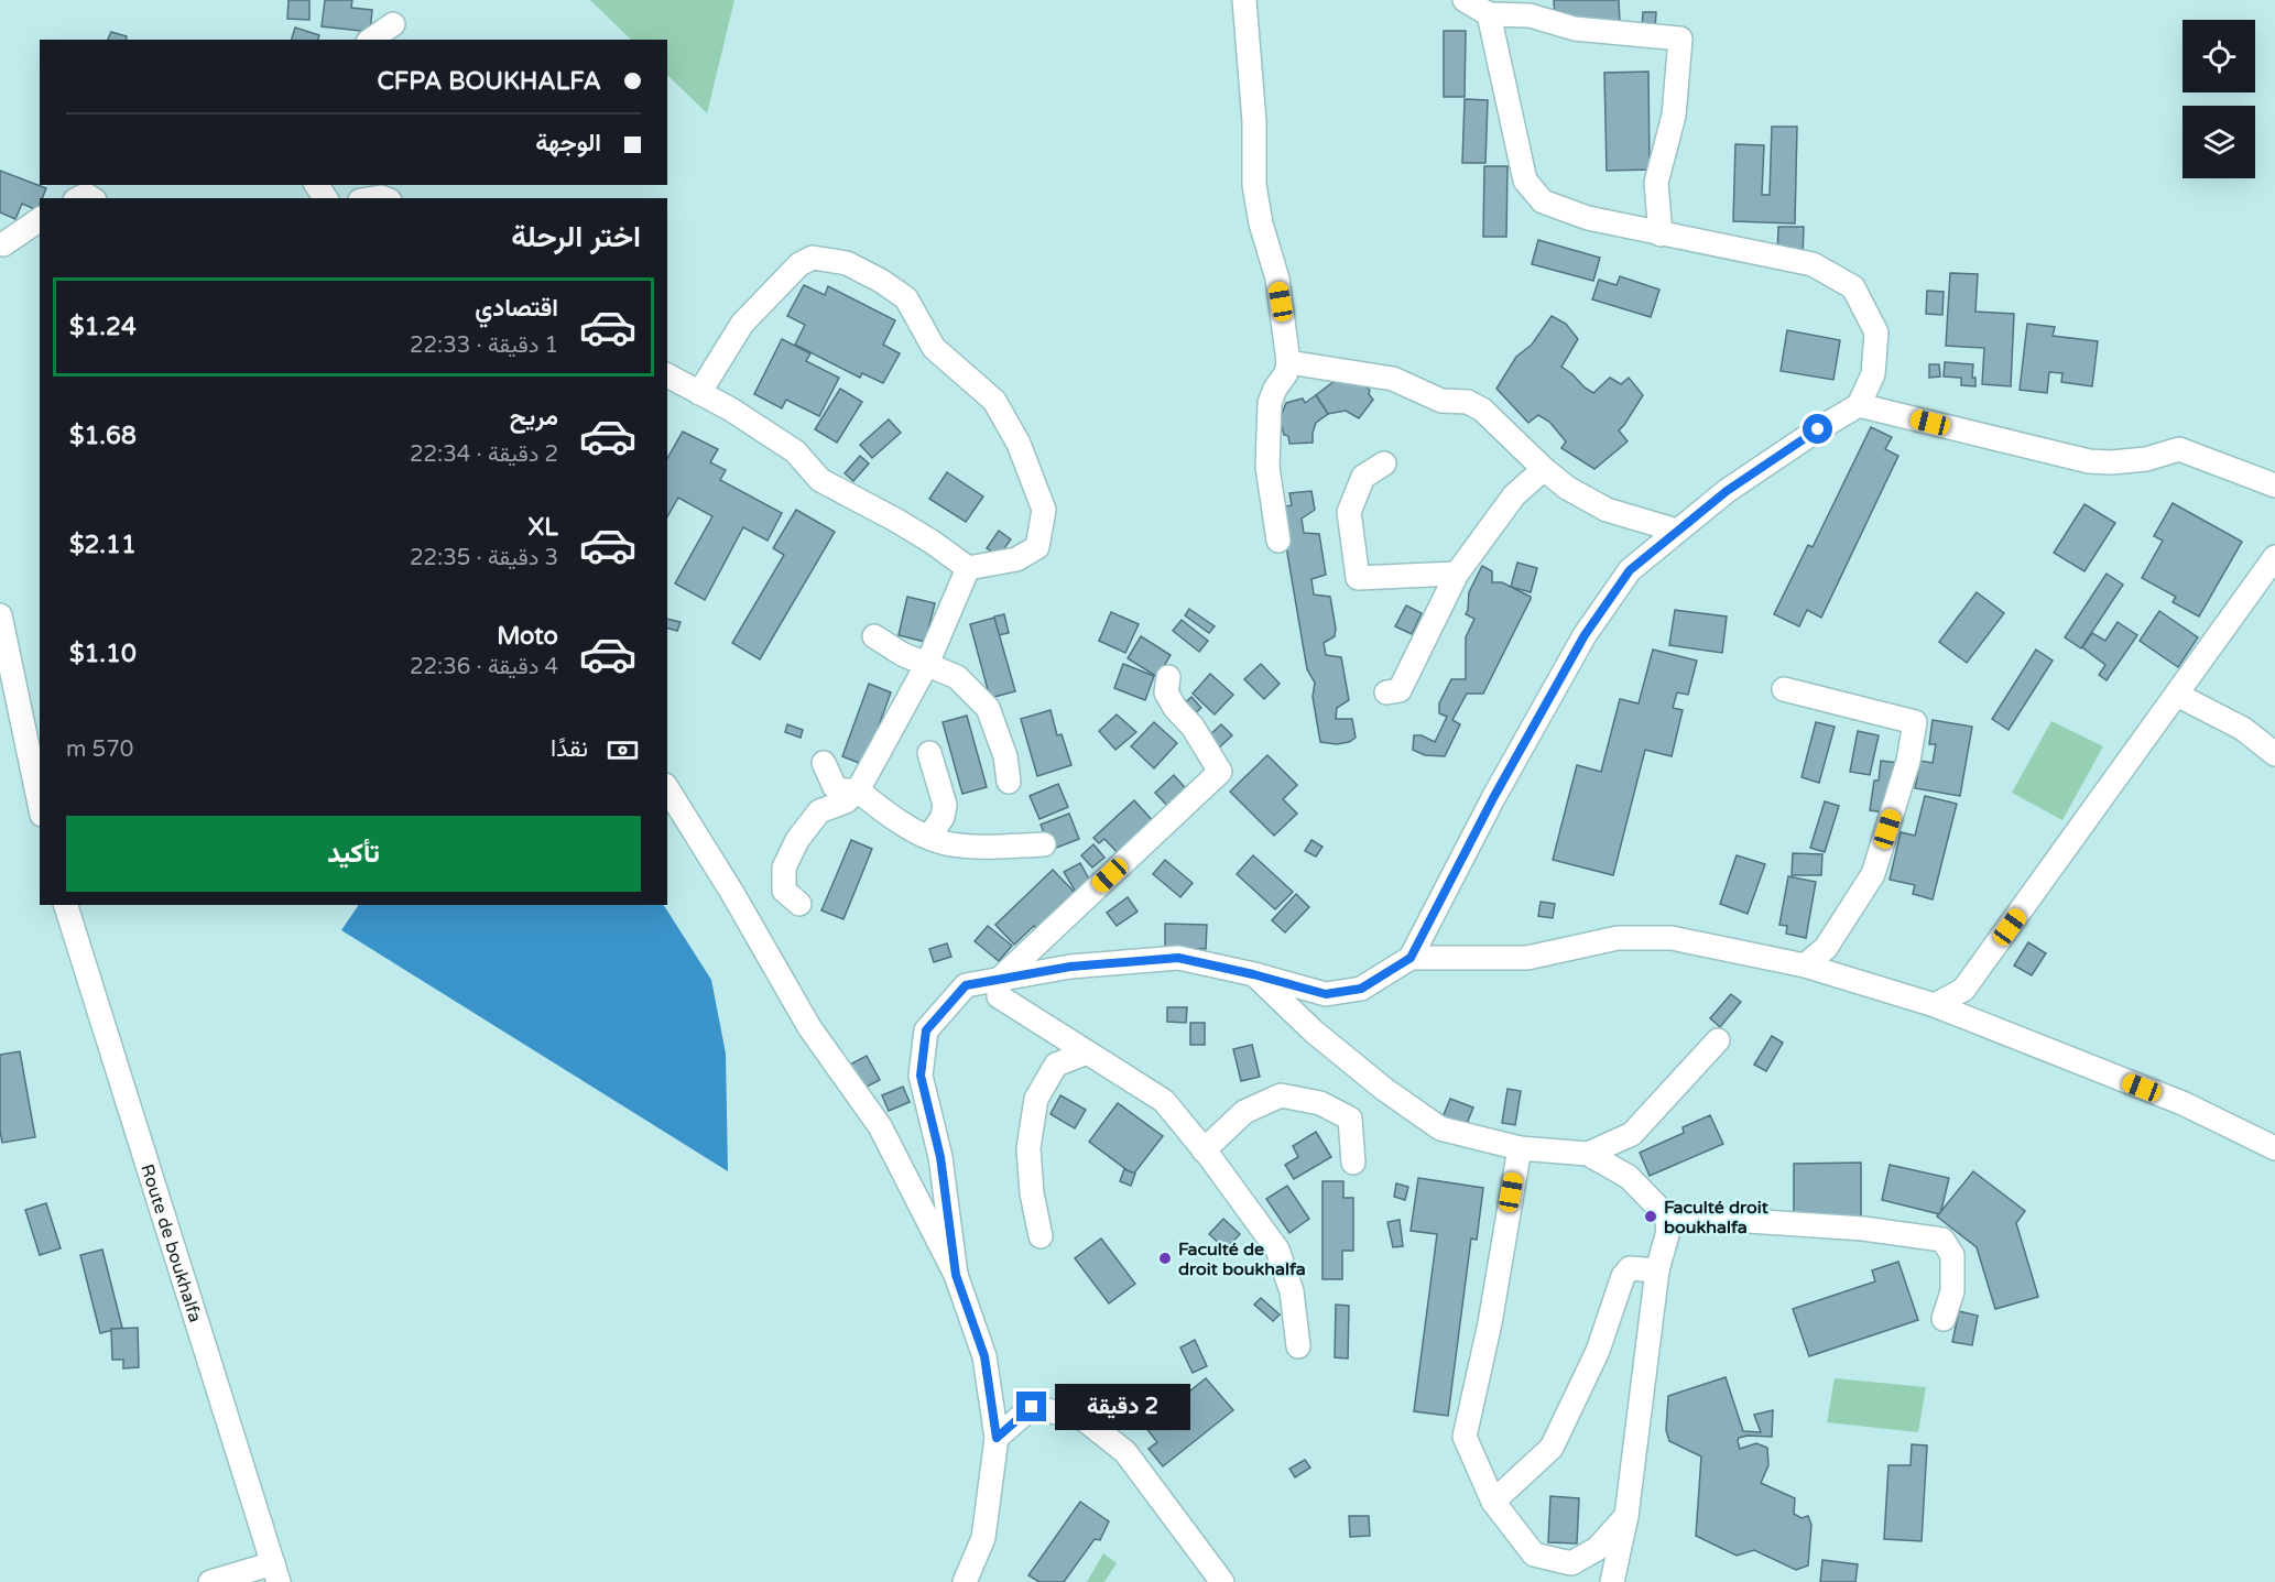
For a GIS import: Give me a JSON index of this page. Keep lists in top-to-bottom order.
{
  "streets": {
    "street": ["Route de boukhalfa"]
  },
  "places": ["Faculté droit boukhalfa", "Faculté de droit boukhalfa"],
  "page": {
    "banner": ["CFPA BOUKHALFA", "الوجهة"],
    "heading": "اختر الرحلة",
    "list": [
      {
        "name": "اقتصادي",
        "note": "1 دقيقة · 22:33",
        "value": "$1.24"
      },
      {
        "name": "مريح",
        "note": "2 دقيقة · 22:34",
        "value": "$1.68"
      },
      {
        "name": "XL",
        "note": "3 دقيقة · 22:35",
        "value": "$2.11"
      },
      {
        "name": "Moto",
        "note": "4 دقيقة · 22:36",
        "value": "$1.10"
      }
    ],
    "pay": ["نقدًا", "570 m"],
    "buttons": "تأكيد",
    "bubble": "2 دقيقة"
  }
}
